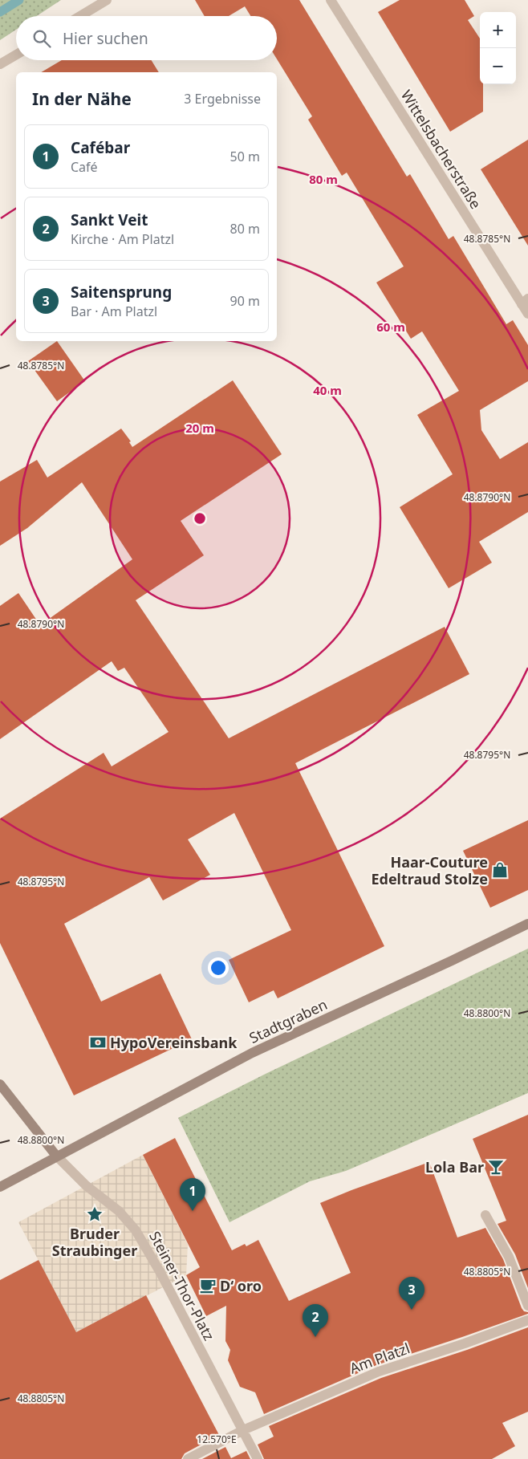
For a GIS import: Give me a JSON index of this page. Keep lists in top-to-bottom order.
{
  "streets": {
    "main road": ["Stadtgraben"],
    "street": ["Wittelsbacherstraße", "Steiner-Thor-Platz", "Am Platzl"]
  },
  "crossings": [
    ["Stadtgraben", "Steiner-Thor-Platz"],
    ["Steiner-Thor-Platz", "Am Platzl"]
  ],
  "places": {
    "shop": ["Haar-Couture Edeltraud Stolze"],
    "bank": ["HypoVereinsbank"],
    "bar": ["Lola Bar"],
    "place": ["Bruder Straubinger"],
    "cafe": ["D‘ oro"]
  },
  "page": {
    "map_buttons": ["+", "−"],
    "search": "Hier suchen",
    "heading": ["In der Nähe", "3 Ergebnisse"],
    "list": [
      {
        "mark": "1",
        "name": "Cafébar",
        "note": "Café",
        "value": "50 m"
      },
      {
        "mark": "2",
        "name": "Sankt Veit",
        "note": "Kirche · Am Platzl",
        "value": "80 m"
      },
      {
        "mark": "3",
        "name": "Saitensprung",
        "note": "Bar · Am Platzl",
        "value": "90 m"
      }
    ],
    "pins": ["1", "3", "2"]
  },
  "coordinates": [
    "48.8785°N",
    "48.8790°N",
    "48.8795°N",
    "48.8800°N",
    "48.8805°N",
    "12.570°E"
  ],
  "rings": [
    "80 m",
    "60 m",
    "40 m",
    "20 m"
  ]
}
